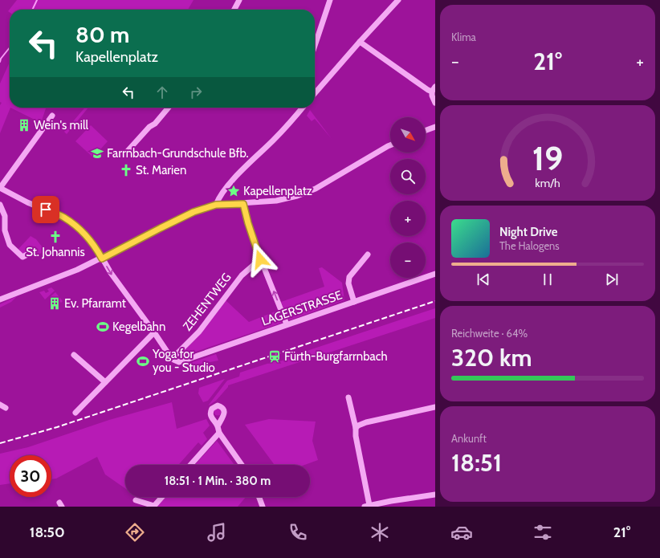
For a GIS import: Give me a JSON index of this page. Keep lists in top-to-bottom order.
{
  "streets": {
    "street": ["ZEHENTWEG", "LAGERSTRASSE"]
  },
  "crossings": [
    ["ZEHENTWEG", "LAGERSTRASSE"]
  ],
  "places": {
    "building": ["Wein's mill", "Ev. Pfarramt"],
    "school or university": ["Farrnbach-Grundschule Bfb."],
    "church": ["St. Marien", "St. Johannis"],
    "place": ["Kapellenplatz"],
    "sports": ["Kegelbahn", "Yoga for you - Studio"],
    "station": ["Fürth-Burgfarrnbach"]
  },
  "north": "bottom right",
  "page": {
    "tile": [
      "Klima",
      ["Reichweite · 64%", "320 km"],
      ["Ankunft", "18:51"]
    ],
    "turn": ["80 m", "Kapellenplatz"],
    "heat": ["−", "21°", "+"],
    "map_buttons": ["+", "−"],
    "song": ["Night Drive", "The Halogens"],
    "limit": "30",
    "trip": "18:51 · 1 Min. · 380 m",
    "tabs": ["18:50", "21°"],
    "gauge": ["19", "km/h"]
  }
}
